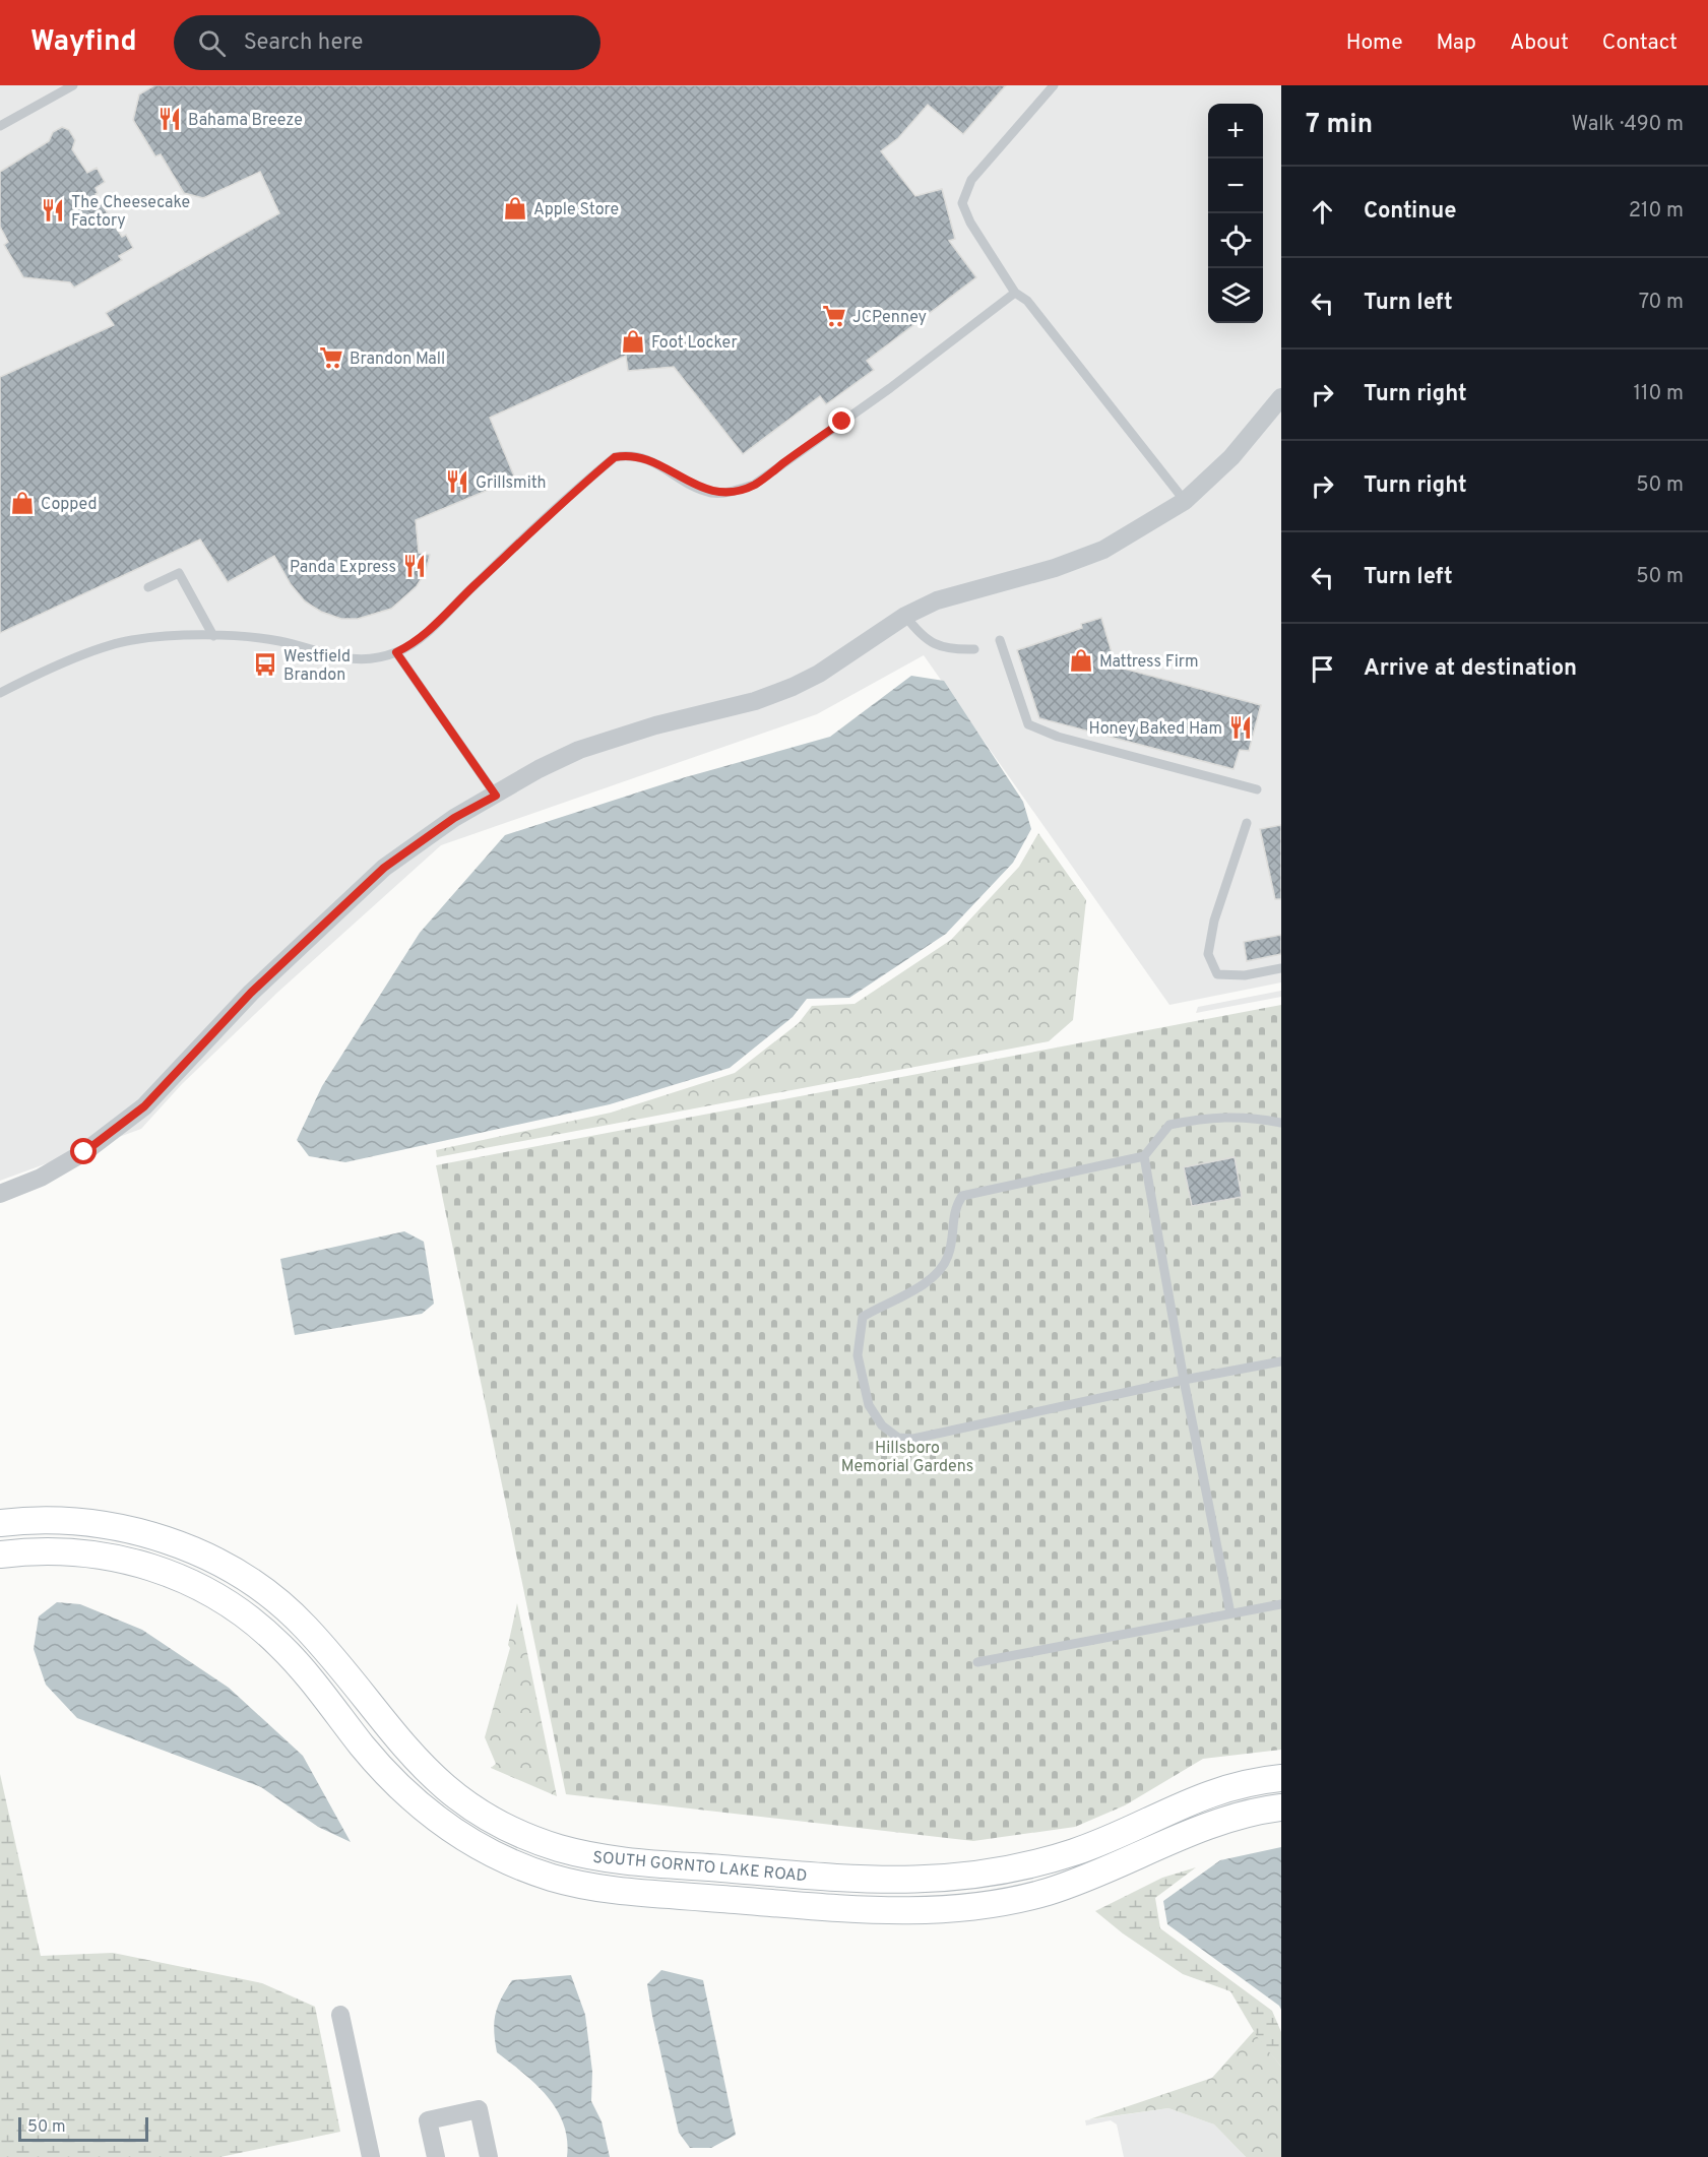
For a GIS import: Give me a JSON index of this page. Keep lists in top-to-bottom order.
{
  "streets": {
    "street": ["SOUTH GORNTO LAKE ROAD"]
  },
  "parks": ["Hillsboro Memorial Gardens"],
  "places": {
    "restaurant": [
      "Bahama Breeze",
      "The Cheesecake Factory",
      "Grillsmith",
      "Panda Express",
      "Honey Baked Ham"
    ],
    "shop": [
      "Apple Store",
      "Foot Locker",
      "Copped",
      "Mattress Firm"
    ],
    "supermarket": ["JCPenney", "Brandon Mall"],
    "bus stop": ["Westfield Brandon"]
  },
  "scale_bar": "50 m",
  "page": {
    "header": "Wayfind",
    "search": "Search here",
    "nav": [
      "Home",
      "Map",
      "About",
      "Contact"
    ],
    "heading": ["7 min", "Walk · 490 m"],
    "map_buttons": ["+", "−"],
    "list": [
      ["Continue", "210 m"],
      ["Turn left", "70 m"],
      ["Turn right", "110 m"],
      ["Turn right", "50 m"],
      ["Turn left", "50 m"],
      "Arrive at destination"
    ],
    "scale": "50 m"
  }
}
